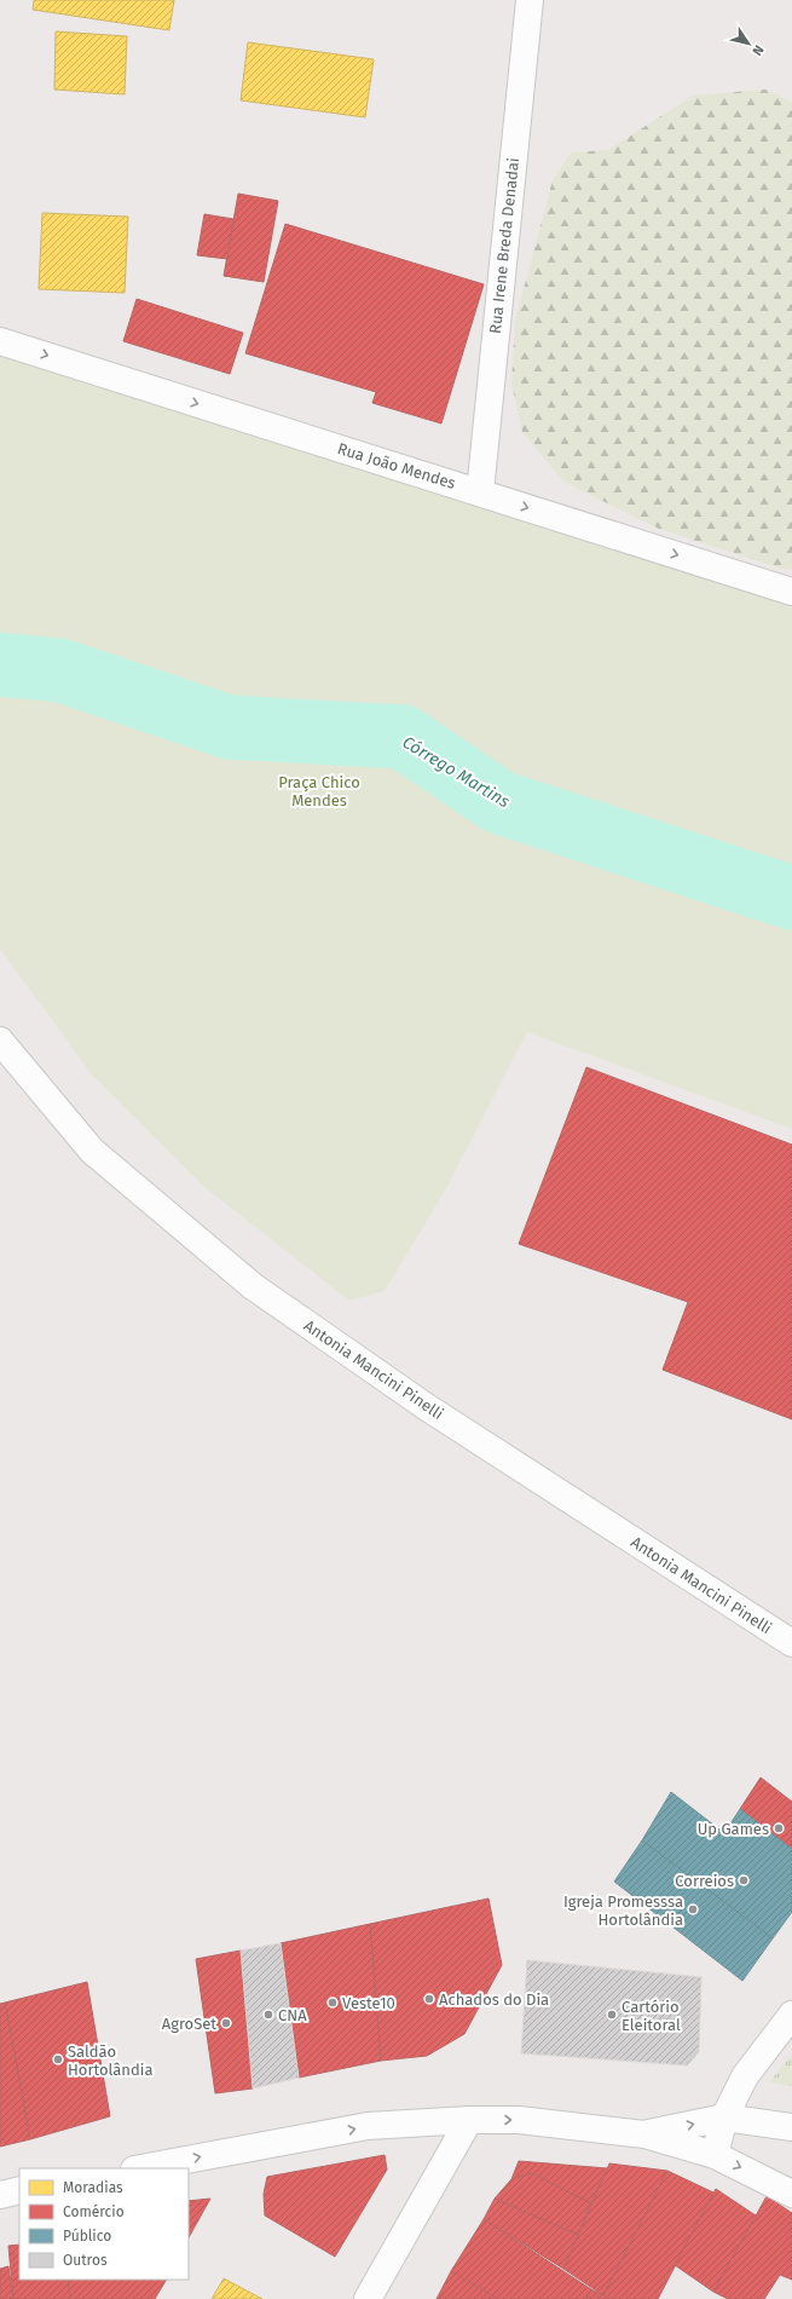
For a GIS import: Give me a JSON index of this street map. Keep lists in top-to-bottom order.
{
  "streets": {
    "street": ["Rua Irene Breda Denadai", "Rua João Mendes", "Antonia Mancini Pinelli"]
  },
  "crossings": [
    ["Rua Irene Breda Denadai", "Rua João Mendes"]
  ],
  "one_way": ["Rua João Mendes"],
  "water": ["Córrego Martins"],
  "parks": ["Praça Chico Mendes"],
  "places": [
    "Up Games",
    "Correios",
    "Igreja Promesssa Hortolândia",
    "Achados do Dia",
    "Veste10",
    "CNA",
    "Cartório Eleitoral",
    "AgroSet",
    "Saldão Hortolândia"
  ],
  "legend": [
    "Moradias",
    "Comércio",
    "Público",
    "Outros"
  ],
  "north": "bottom right"
}
